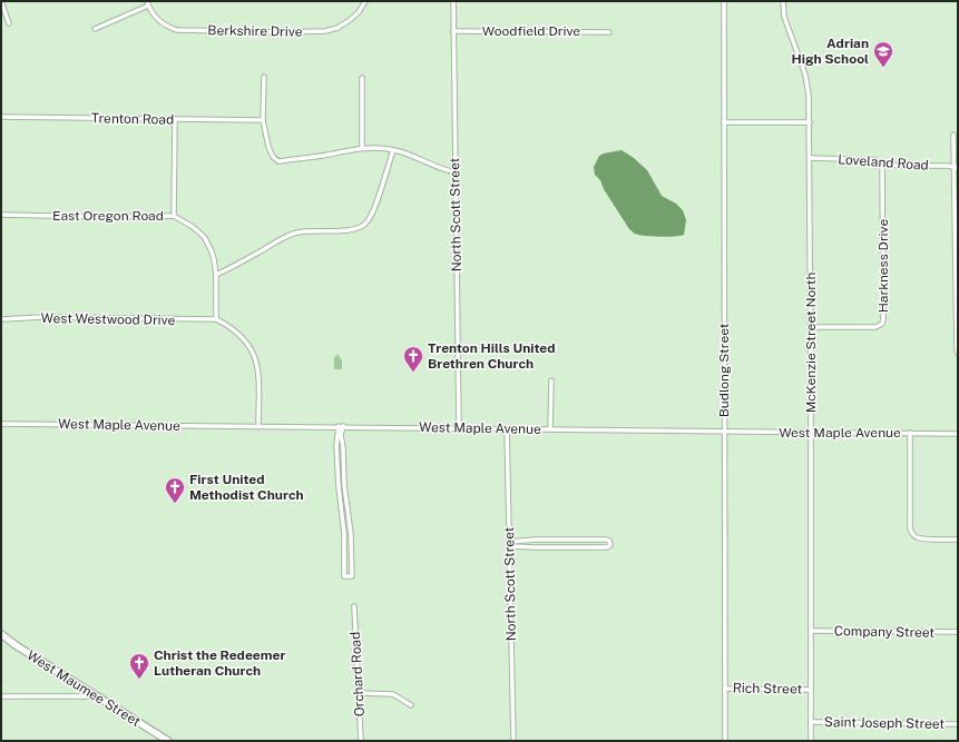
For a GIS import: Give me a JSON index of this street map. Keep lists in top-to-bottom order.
{
  "streets": {
    "main road": ["West Maumee Street"],
    "street": [
      "Berkshire Drive",
      "Woodfield Drive",
      "Trenton Road",
      "Loveland Road",
      "North Scott Street",
      "East Oregon Road",
      "Harkness Drive",
      "West Westwood Drive",
      "McKenzie Street North",
      "Budlong Street",
      "West Maple Avenue",
      "Company Street",
      "Orchard Road",
      "Rich Street",
      "Saint Joseph Street"
    ]
  },
  "crossings": [
    ["Woodfield Drive", "North Scott Street"],
    ["Loveland Road", "Harkness Drive"],
    ["Loveland Road", "McKenzie Street North"],
    ["North Scott Street", "West Maple Avenue"],
    ["East Oregon Road", "West Westwood Drive"],
    ["Harkness Drive", "McKenzie Street North"],
    ["McKenzie Street North", "West Maple Avenue"],
    ["McKenzie Street North", "Company Street"],
    ["McKenzie Street North", "Rich Street"],
    ["McKenzie Street North", "Saint Joseph Street"],
    ["Budlong Street", "West Maple Avenue"],
    ["Budlong Street", "Rich Street"]
  ],
  "places": {
    "school or university": ["Adrian High School"],
    "church": ["Trenton Hills United Brethren Church", "First United Methodist Church", "Christ the Redeemer Lutheran Church"]
  }
}
